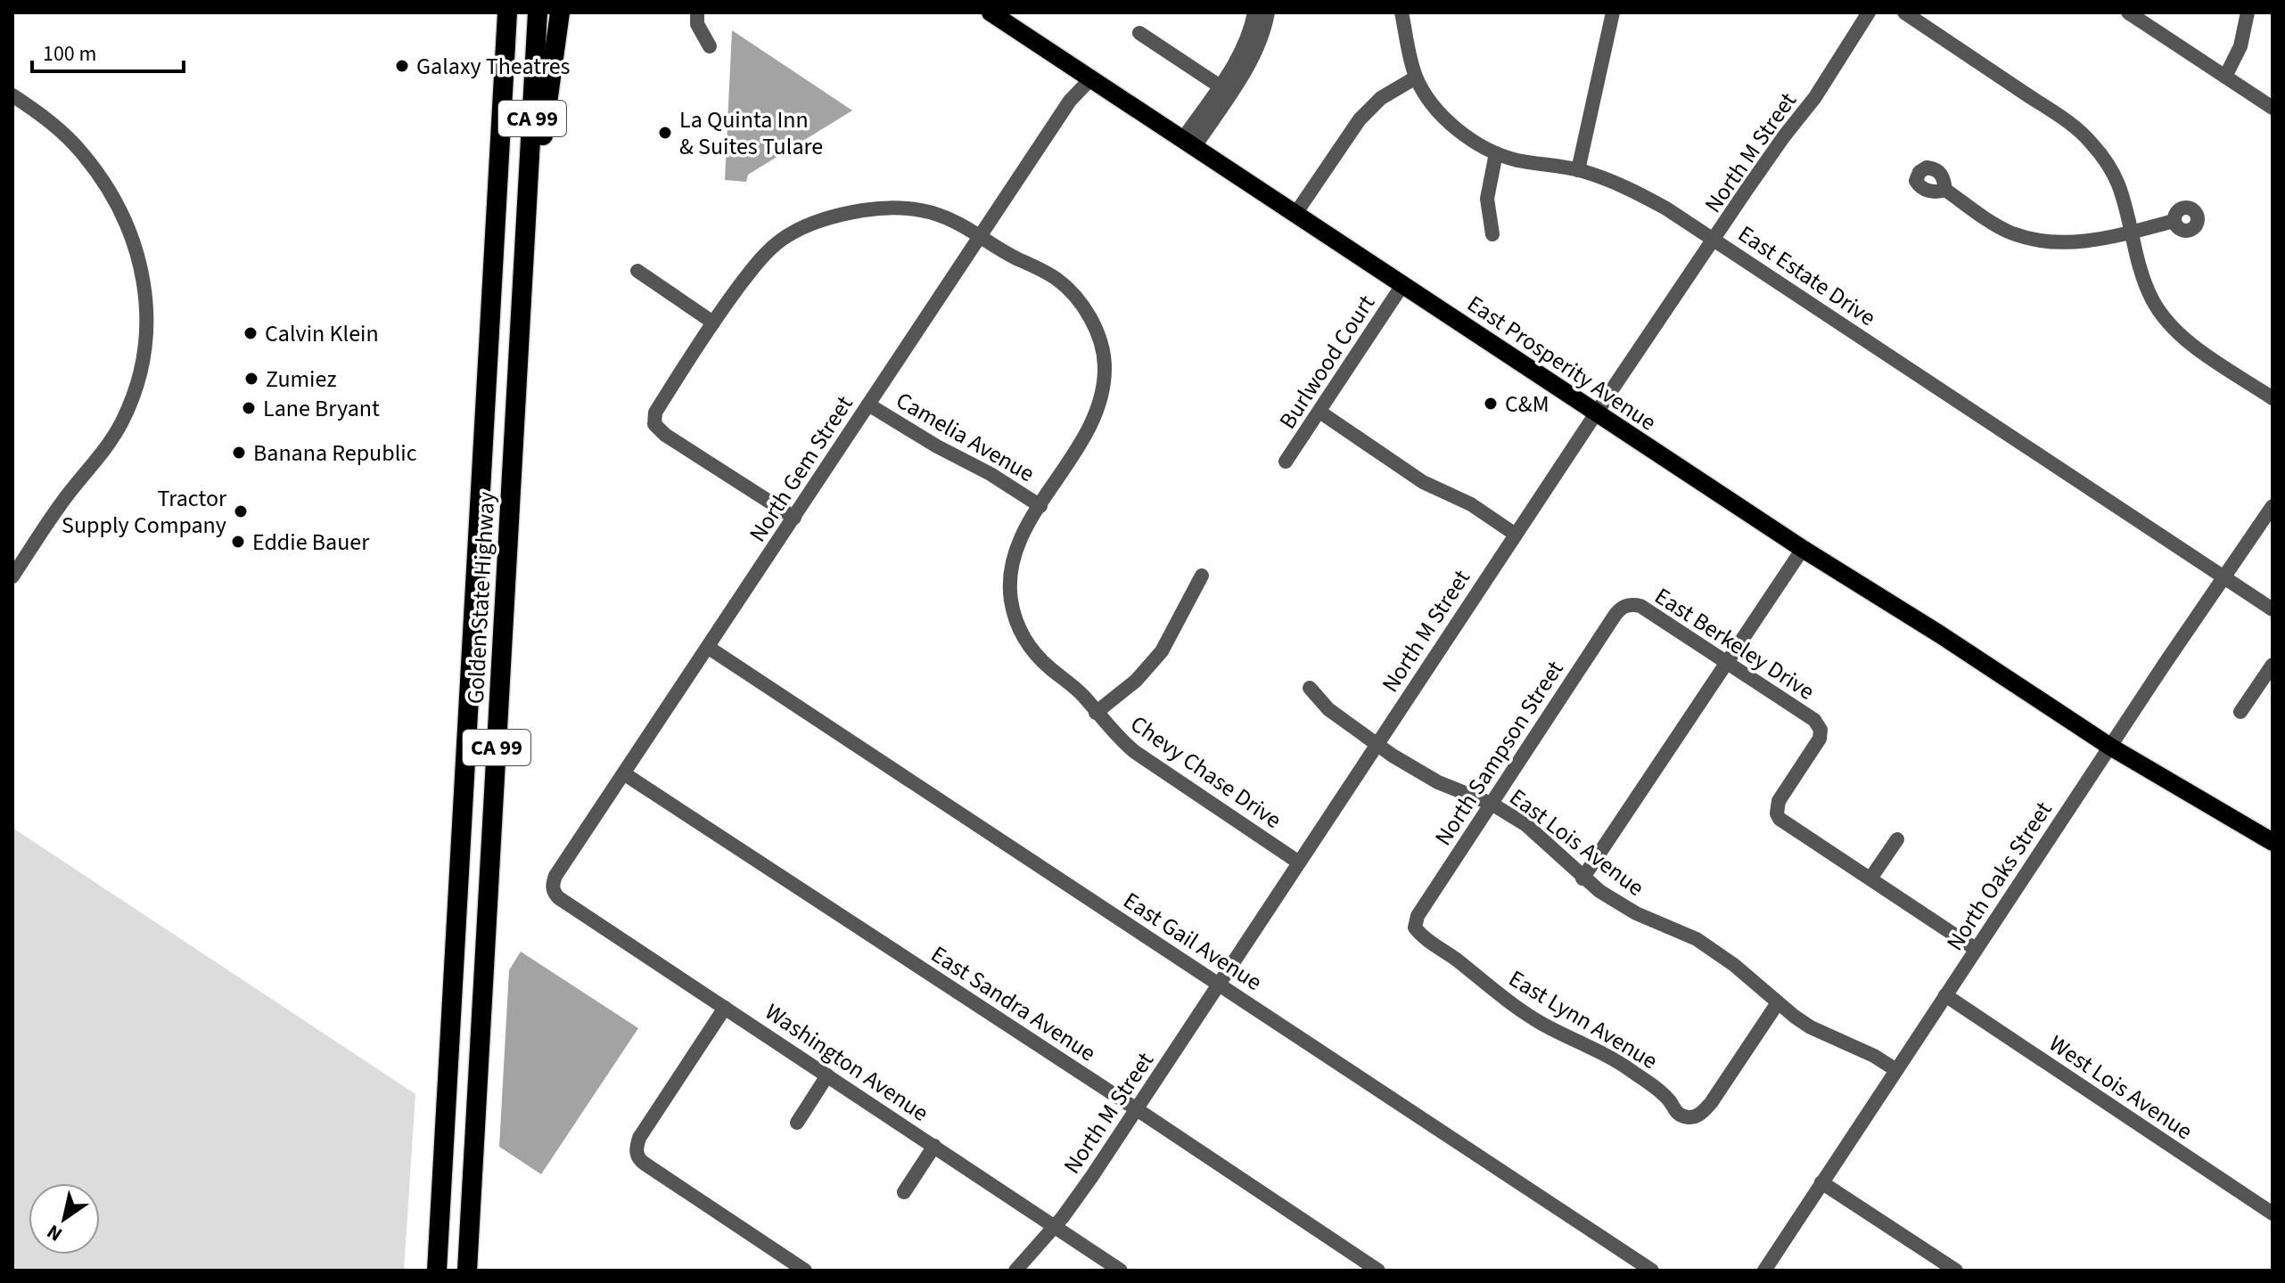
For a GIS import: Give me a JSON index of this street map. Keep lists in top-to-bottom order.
{
  "streets": {
    "highway": ["CA 99", "Golden State Highway"],
    "main road": ["East Prosperity Avenue"],
    "street": [
      "North M Street",
      "East Estate Drive",
      "Burlwood Court",
      "Camelia Avenue",
      "North Gem Street",
      "East Berkeley Drive",
      "North Sampson Street",
      "Chevy Chase Drive",
      "East Lois Avenue",
      "North Oaks Street",
      "East Gail Avenue",
      "East Sandra Avenue",
      "East Lynn Avenue",
      "Washington Avenue",
      "West Lois Avenue"
    ]
  },
  "crossings": [
    ["North M Street", "East Estate Drive"],
    ["North M Street", "East Prosperity Avenue"],
    ["North M Street", "Chevy Chase Drive"],
    ["North M Street", "East Lois Avenue"],
    ["North M Street", "East Gail Avenue"],
    ["North M Street", "East Sandra Avenue"],
    ["North M Street", "Washington Avenue"],
    ["East Estate Drive", "North Oaks Street"],
    ["Burlwood Court", "East Prosperity Avenue"],
    ["East Prosperity Avenue", "North Gem Street"],
    ["East Prosperity Avenue", "North Oaks Street"],
    ["Camelia Avenue", "North Gem Street"],
    ["Camelia Avenue", "Chevy Chase Drive"],
    ["North Gem Street", "Chevy Chase Drive"],
    ["North Gem Street", "East Gail Avenue"],
    ["North Gem Street", "East Sandra Avenue"],
    ["North Gem Street", "Washington Avenue"],
    ["East Berkeley Drive", "North Sampson Street"],
    ["East Berkeley Drive", "North Oaks Street"],
    ["North Sampson Street", "East Lois Avenue"],
    ["North Sampson Street", "East Lynn Avenue"],
    ["East Lois Avenue", "North Oaks Street"],
    ["East Lois Avenue", "East Lynn Avenue"],
    ["North Oaks Street", "West Lois Avenue"]
  ],
  "places": [
    "Galaxy Theatres",
    "La Quinta Inn & Suites Tulare",
    "Calvin Klein",
    "Zumiez",
    "C&M",
    "Lane Bryant",
    "Banana Republic",
    "Tractor Supply Company",
    "Eddie Bauer"
  ],
  "scale_bar": "100 m",
  "north": "bottom left"
}
